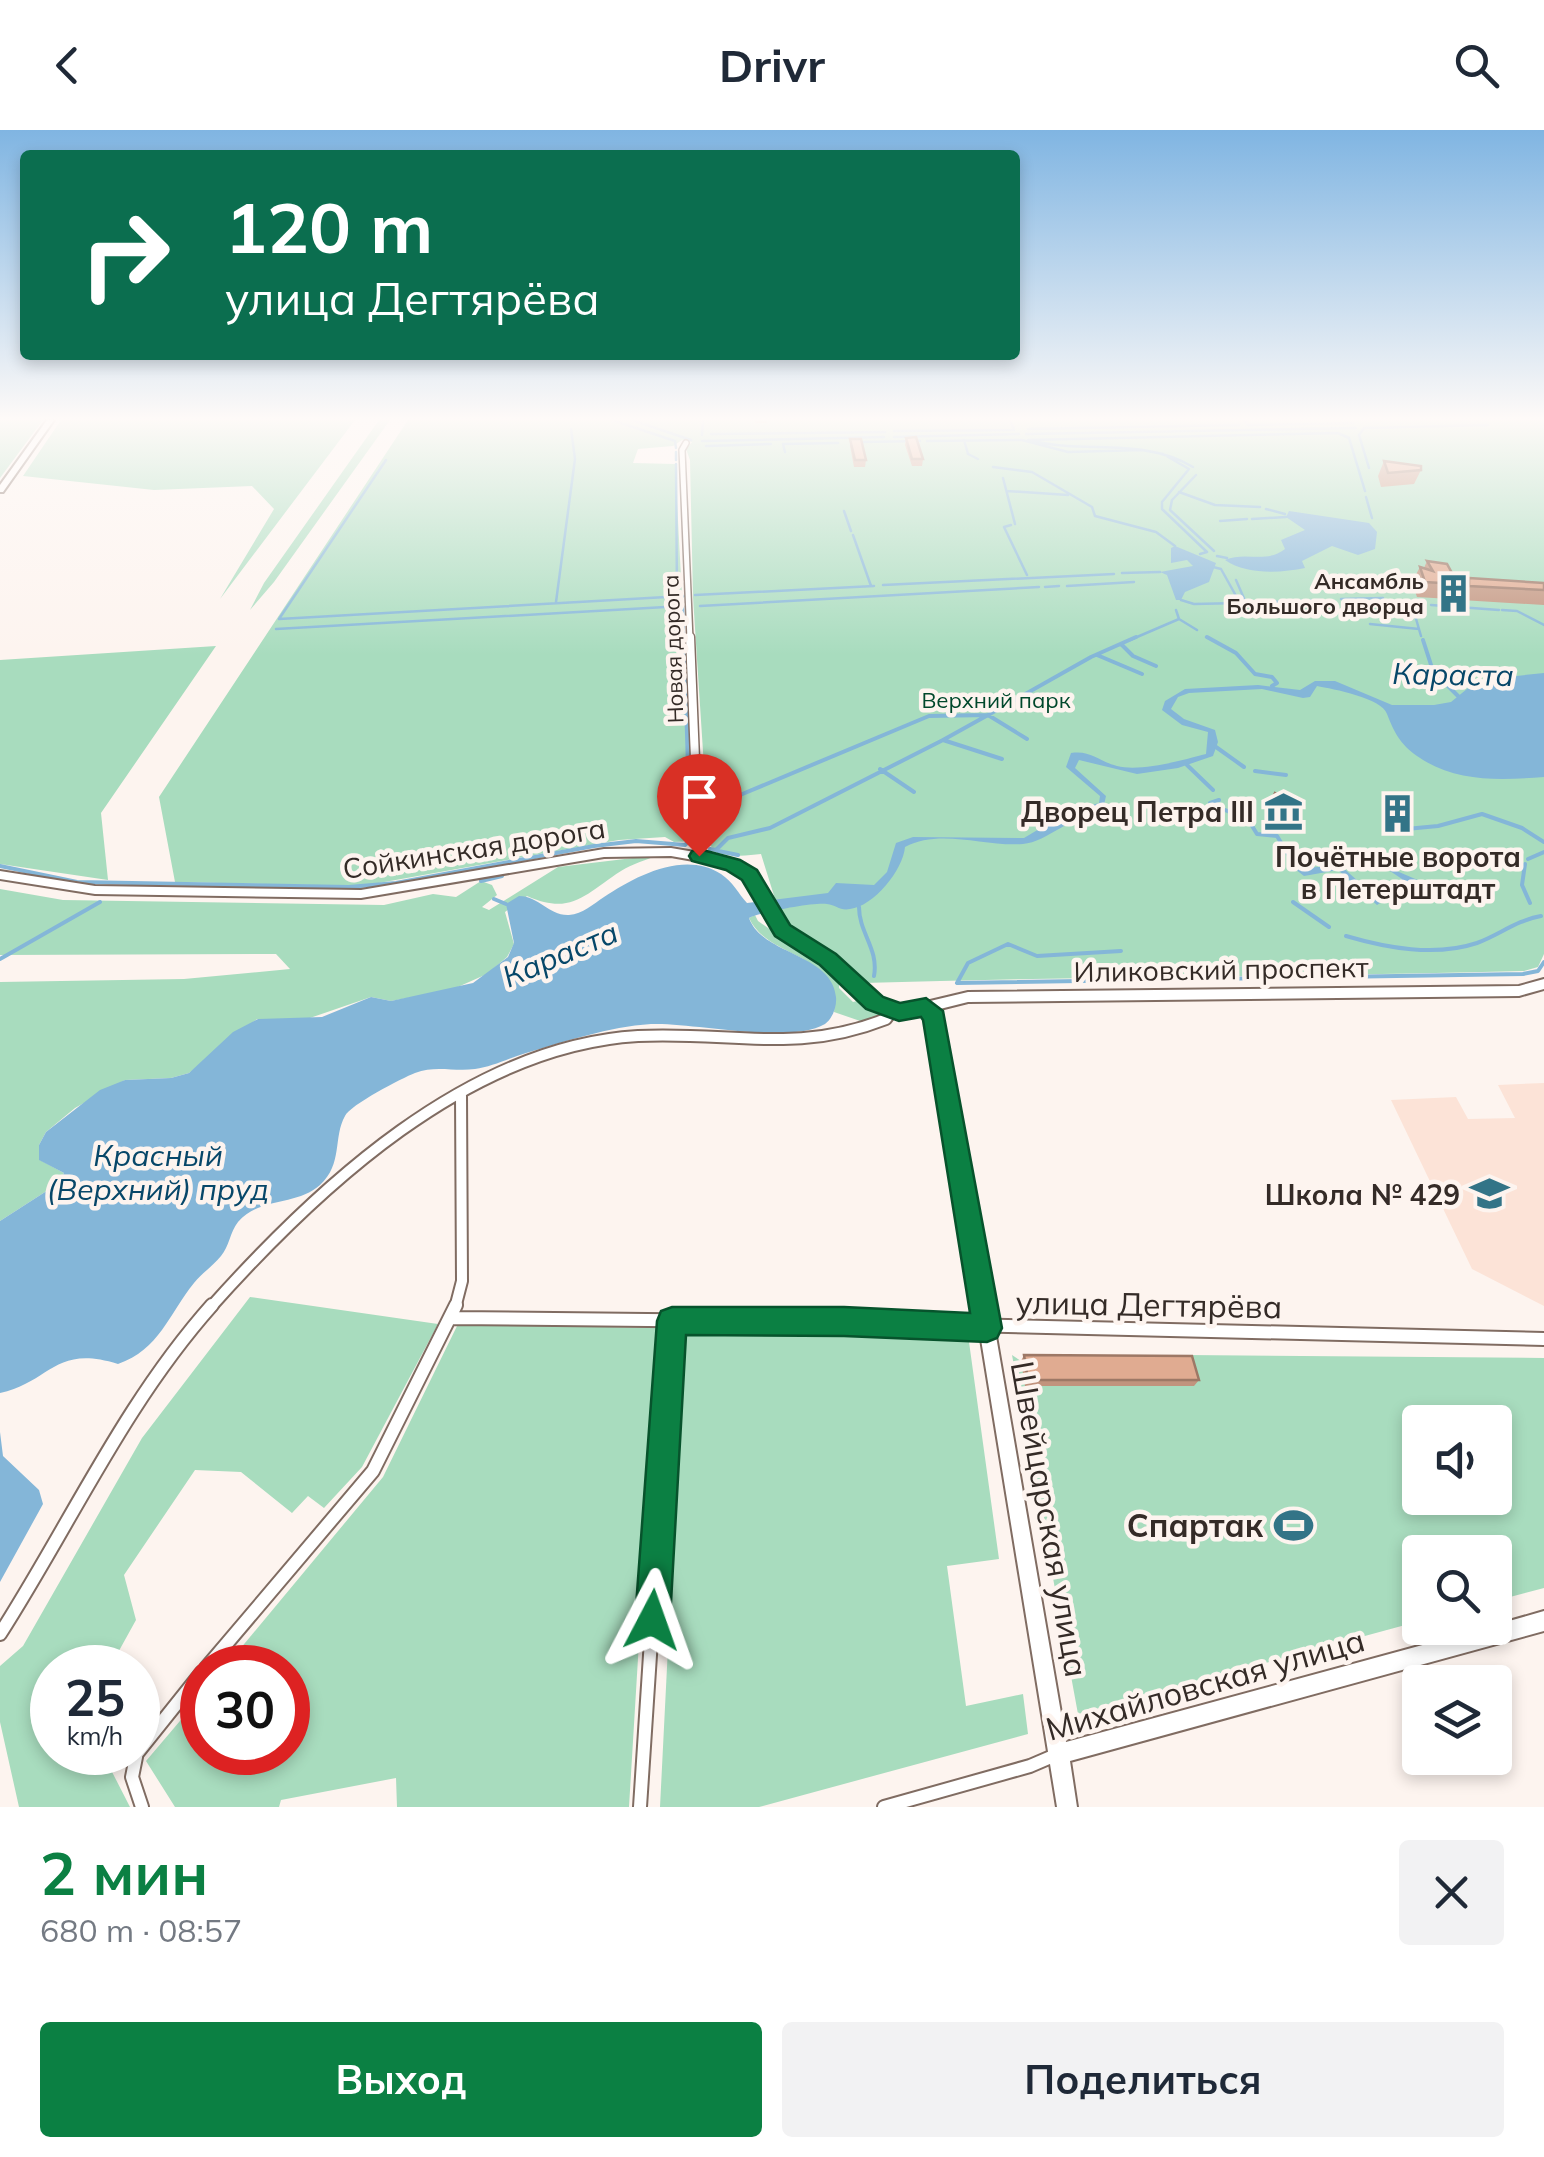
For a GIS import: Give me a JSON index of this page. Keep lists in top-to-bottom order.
{
  "streets": {
    "main road": [
      "Сойкинская дорога",
      "Иликовский проспект",
      "Швейцарская улица",
      "Михайловская улица"
    ],
    "street": ["Новая дорога", "улица Дегтярёва"]
  },
  "crossings": [
    ["Новая дорога", "Сойкинская дорога"],
    ["Сойкинская дорога", "Иликовский проспект"],
    ["Иликовский проспект", "Швейцарская улица"],
    ["улица Дегтярёва", "Швейцарская улица"],
    ["Швейцарская улица", "Михайловская улица"]
  ],
  "water": ["Караста", "Красный (Верхний) пруд"],
  "parks": ["Верхний парк"],
  "places": {
    "building": ["Ансамбль Большого дворца", "Почётные ворота в Петерштадт"],
    "museum": ["Дворец Петра III"],
    "school or university": ["Школа № 429"],
    "sports": ["Спартак"]
  },
  "page": {
    "header": "Drivr",
    "turn": ["120 m", "улица Дегтярёва"],
    "speed": "25 km/h",
    "limit": "30",
    "heading": ["2 мин", "680 m · 08:57"],
    "buttons": ["Выход", "Поделиться"]
  }
}
